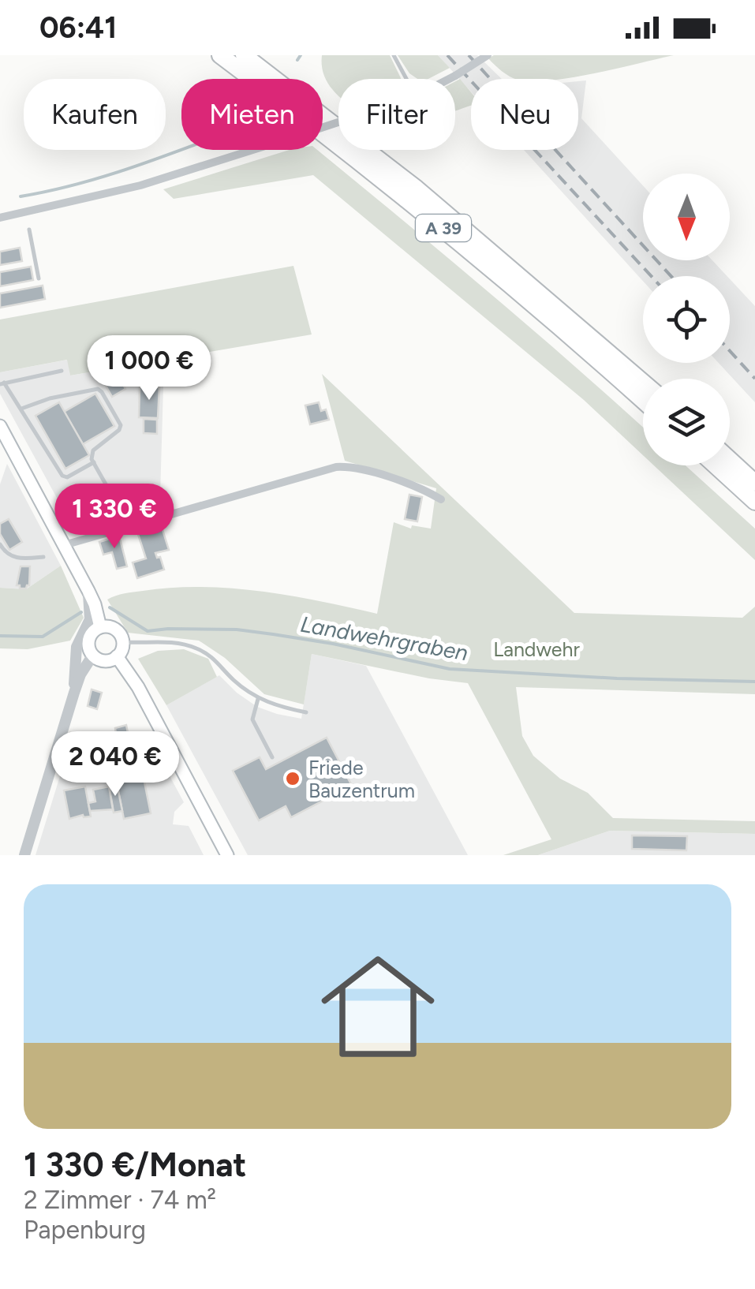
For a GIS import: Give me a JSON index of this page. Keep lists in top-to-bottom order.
{
  "streets": {
    "highway": ["A 39"]
  },
  "water": ["Landwehrgraben"],
  "parks": ["Landwehr"],
  "places": ["Friede Bauzentrum"],
  "north": "bottom",
  "page": {
    "status": "06:41",
    "chip": [
      "Kaufen",
      "Mieten",
      "Filter",
      "Neu"
    ],
    "price": ["1 000 €", "1 330 €", "2 040 €"],
    "list": [
      {
        "name": "1 330 €/Monat",
        "note": "2 Zimmer · 74 m² · Papenburg"
      }
    ]
  }
}
